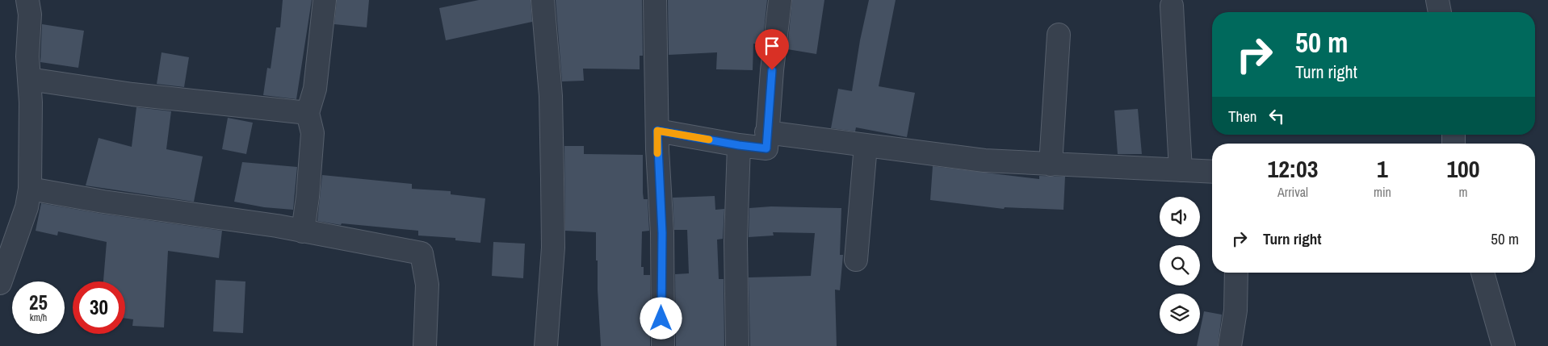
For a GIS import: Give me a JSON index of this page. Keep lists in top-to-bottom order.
{
  "page": {
    "turn": ["50 m", "Turn right"],
    "then": "Then",
    "eta": [
      "12:03",
      "Arrival",
      "1",
      "min",
      "100",
      "m"
    ],
    "list": [
      {
        "name": "Turn right",
        "value": "50 m"
      }
    ],
    "speed": "25 km/h",
    "limit": "30"
  }
}
